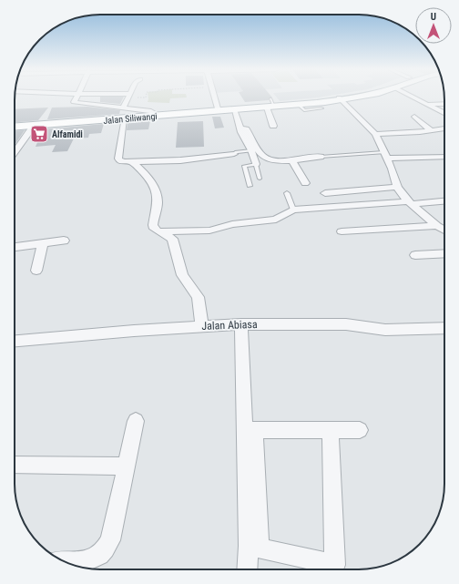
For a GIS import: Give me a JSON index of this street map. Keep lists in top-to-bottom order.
{
  "streets": {
    "main road": ["Jalan Siliwangi"],
    "street": ["Jalan Abiasa"]
  },
  "places": {
    "supermarket": ["Alfamidi"]
  },
  "north": "top"
}
